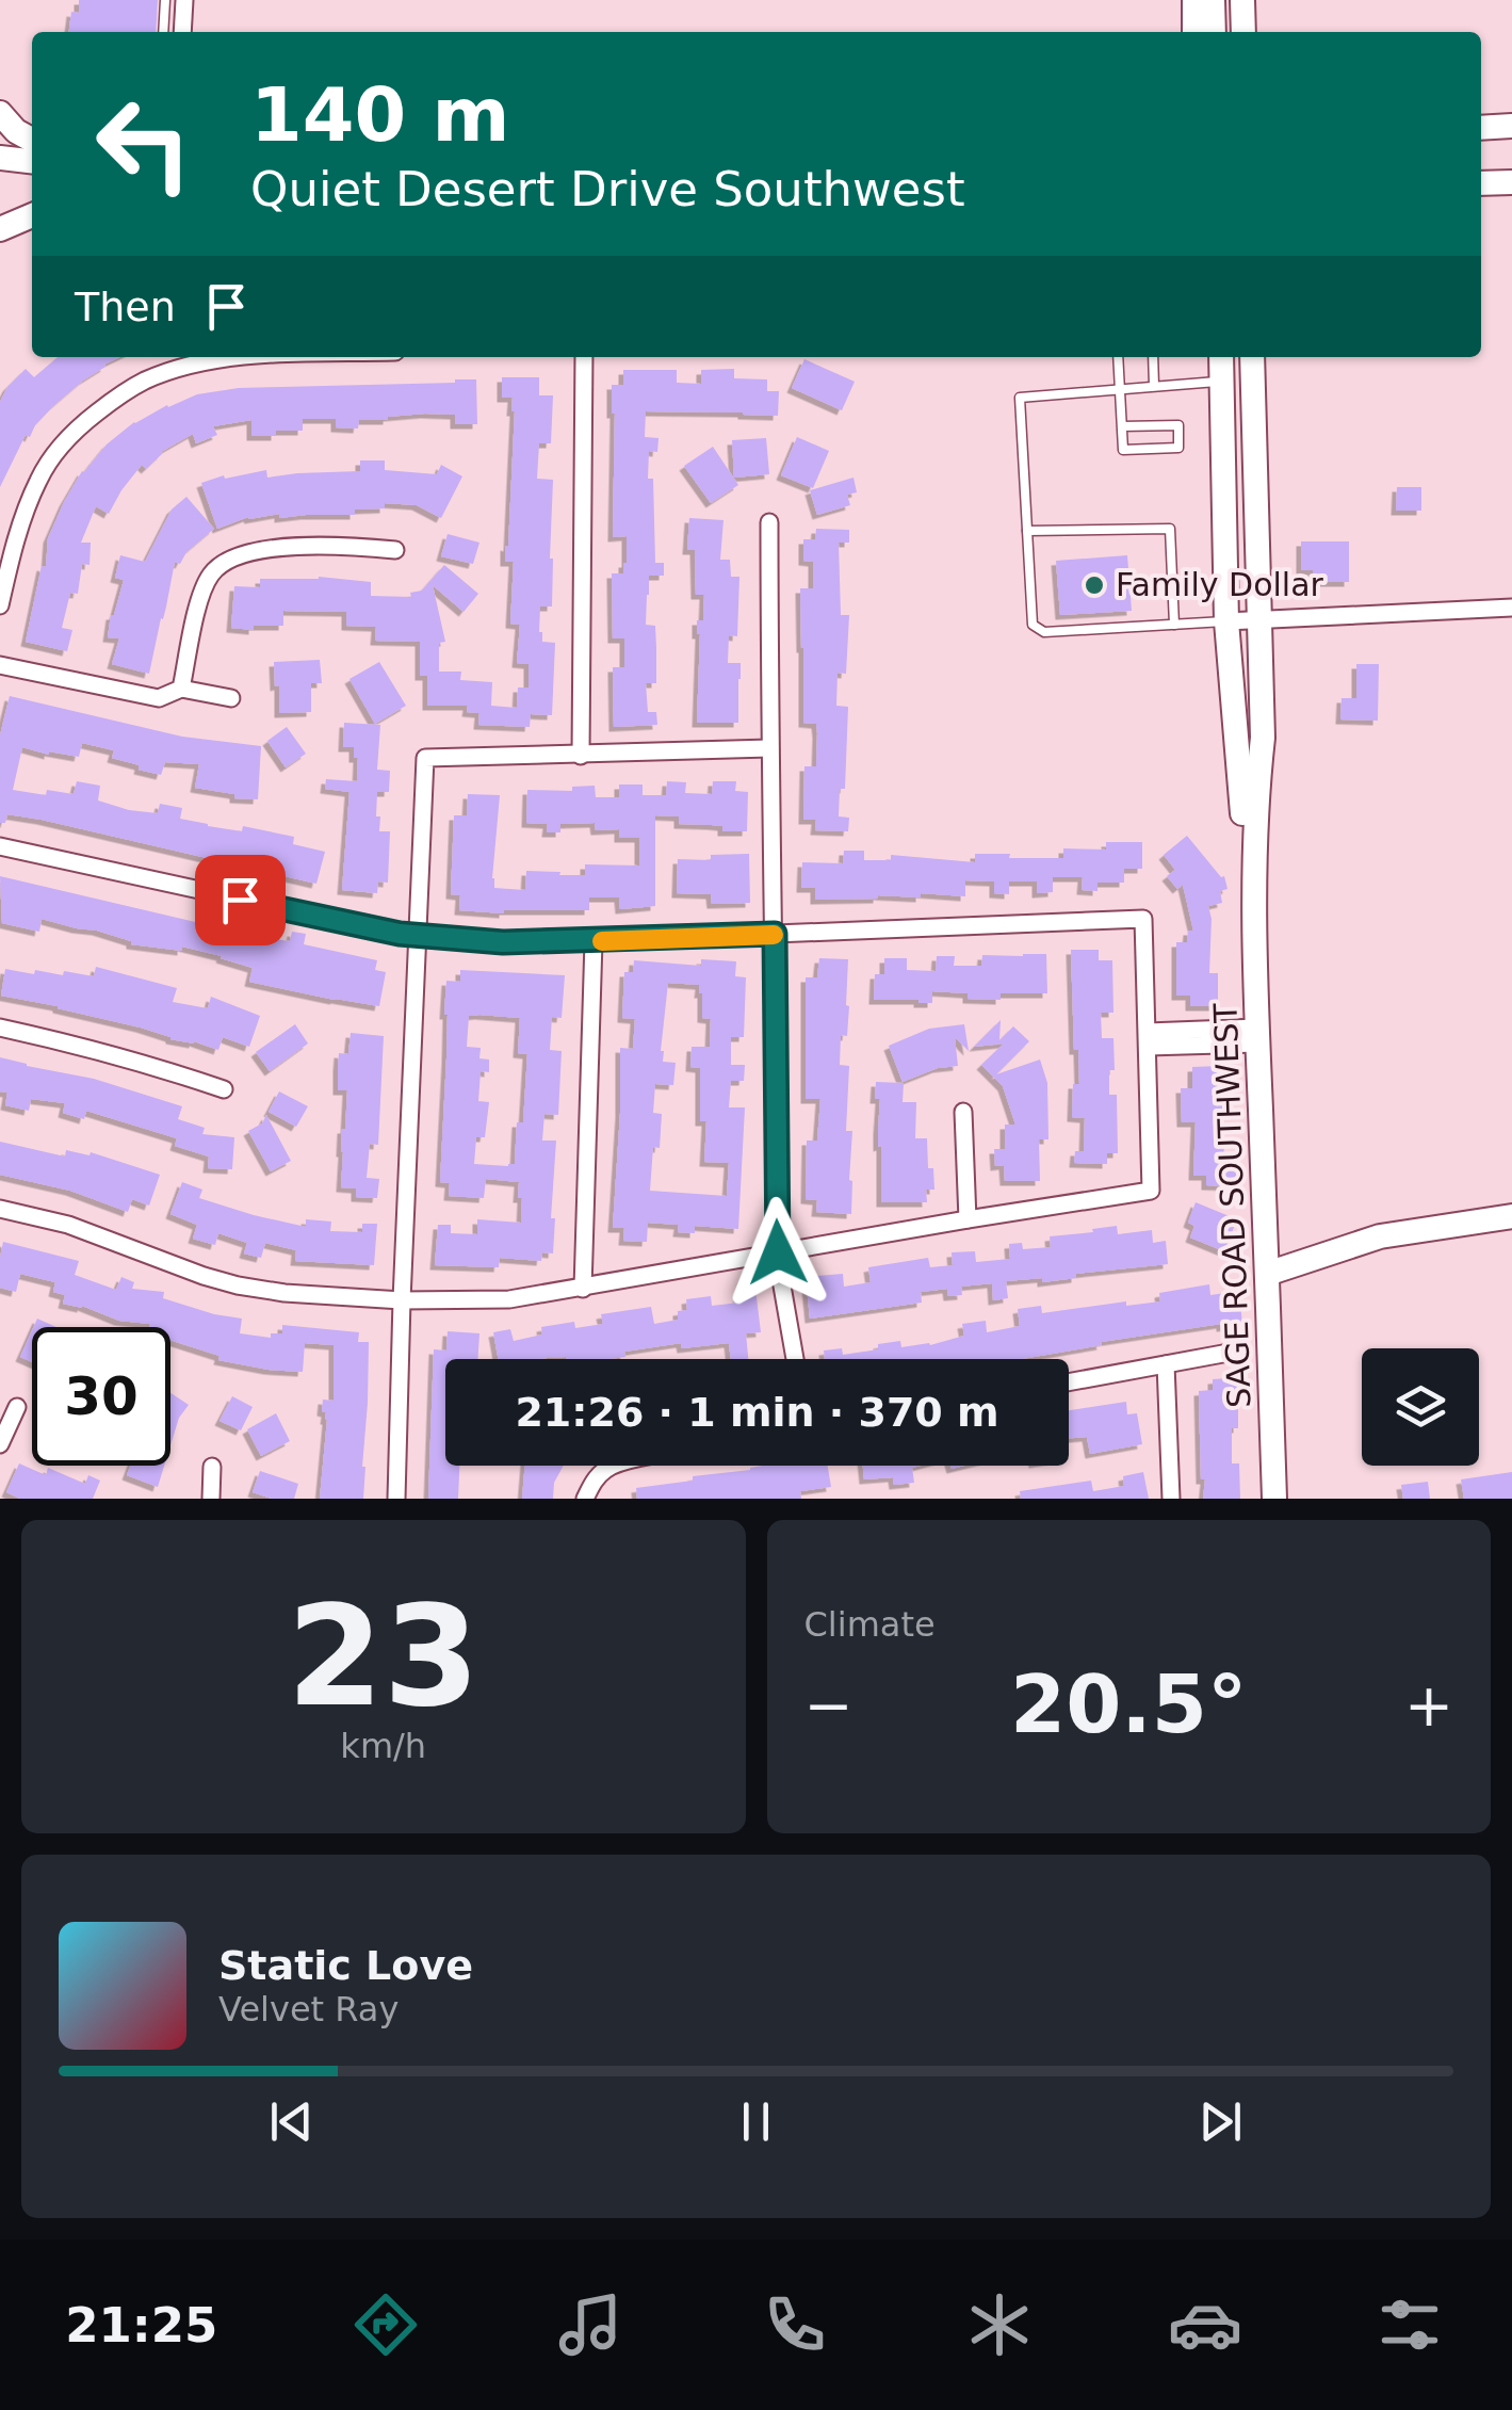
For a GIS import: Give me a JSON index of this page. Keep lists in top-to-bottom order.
{
  "streets": {
    "street": ["SAGE ROAD SOUTHWEST"]
  },
  "places": ["Family Dollar"],
  "page": {
    "turn": ["140 m", "Quiet Desert Drive Southwest"],
    "then": "Then",
    "limit": "30",
    "trip": "21:26 · 1 min · 370 m",
    "tile": [
      ["23", "km/h"],
      "Climate"
    ],
    "heat": ["−", "20.5°", "+"],
    "song": ["Static Love", "Velvet Ray"],
    "tabs": "21:25"
  }
}
